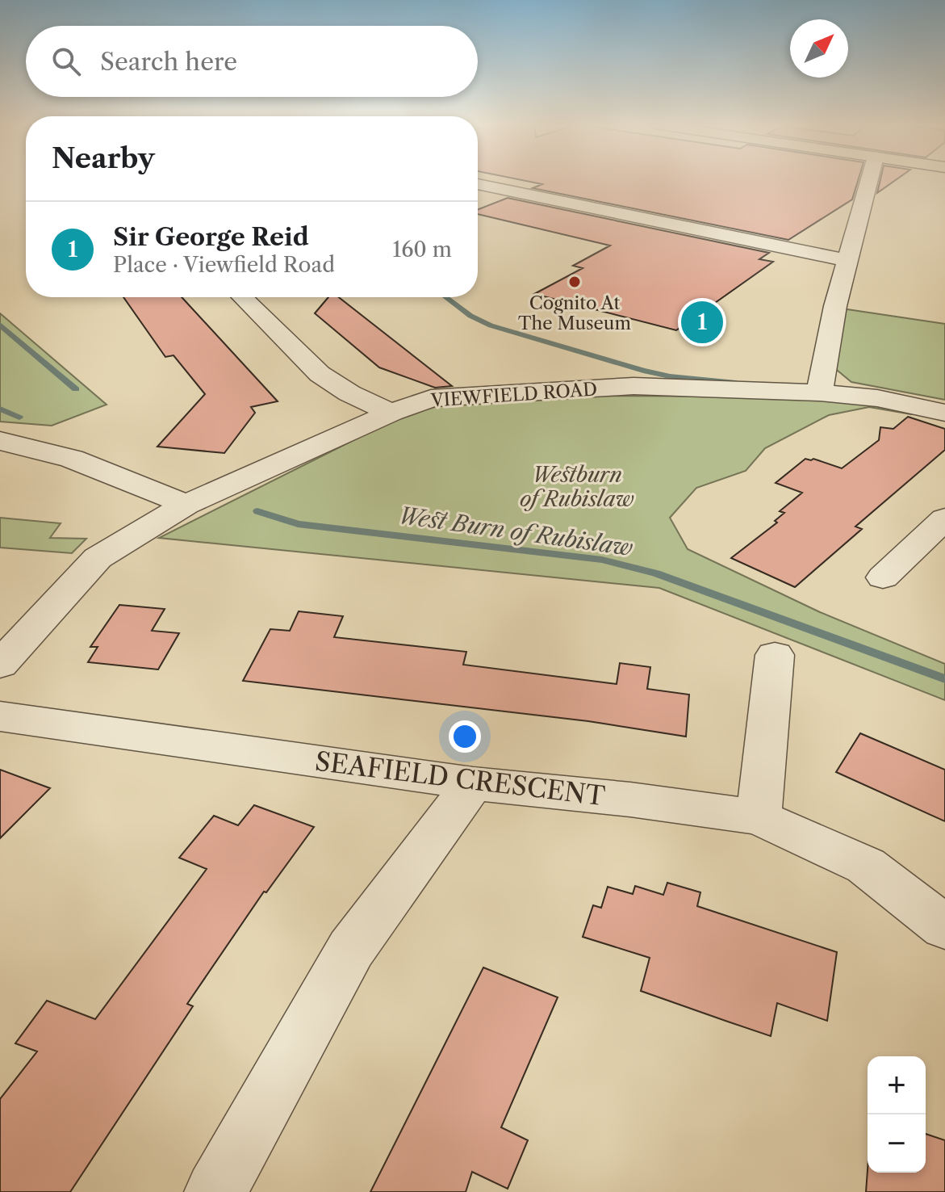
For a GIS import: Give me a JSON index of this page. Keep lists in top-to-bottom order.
{
  "streets": {
    "street": ["VIEWFIELD ROAD", "SEAFIELD CRESCENT"]
  },
  "water": ["West Burn of Rubislaw"],
  "parks": ["Westburn of Rubislaw"],
  "places": ["Cognito At The Museum"],
  "north": "top right",
  "page": {
    "search": "Search here",
    "heading": "Nearby",
    "list": [
      {
        "mark": "1",
        "name": "Sir George Reid",
        "note": "Place · Viewfield Road",
        "value": "160 m"
      }
    ],
    "pins": "1",
    "map_buttons": ["+", "−"]
  }
}
